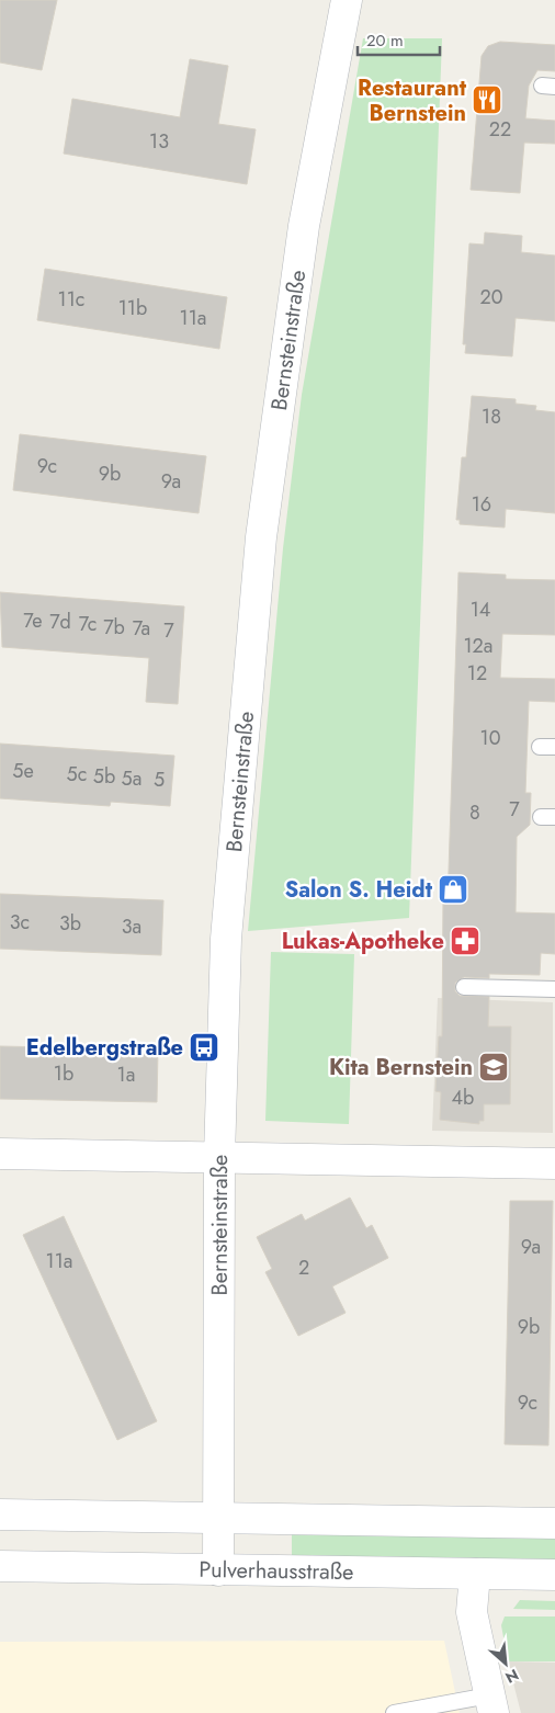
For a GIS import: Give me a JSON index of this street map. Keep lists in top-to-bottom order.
{
  "streets": {
    "street": ["Bernsteinstraße", "Pulverhausstraße"]
  },
  "crossings": [
    ["Bernsteinstraße", "Pulverhausstraße"]
  ],
  "places": {
    "restaurant": ["Restaurant Bernstein"],
    "shop": ["Salon S. Heidt"],
    "pharmacy": ["Lukas-Apotheke"],
    "bus stop": ["Edelbergstraße"],
    "school or university": ["Kita Bernstein"]
  },
  "house_numbers": [
    "22",
    "13",
    "20",
    "11c",
    "11b",
    "11a",
    "18",
    "9c",
    "9b",
    "9a",
    "16",
    "14",
    "7e",
    "7d",
    "7c",
    "7b",
    "7a",
    "7",
    "12a",
    "12",
    "10",
    "5e",
    "5c",
    "5b",
    "5a",
    "5",
    "7",
    "8",
    "3c",
    "3b",
    "3a",
    "1b",
    "1a",
    "4b",
    "9a",
    "11a",
    "2",
    "9b",
    "9c"
  ],
  "scale_bar": "20 m",
  "north": "bottom right"
}
